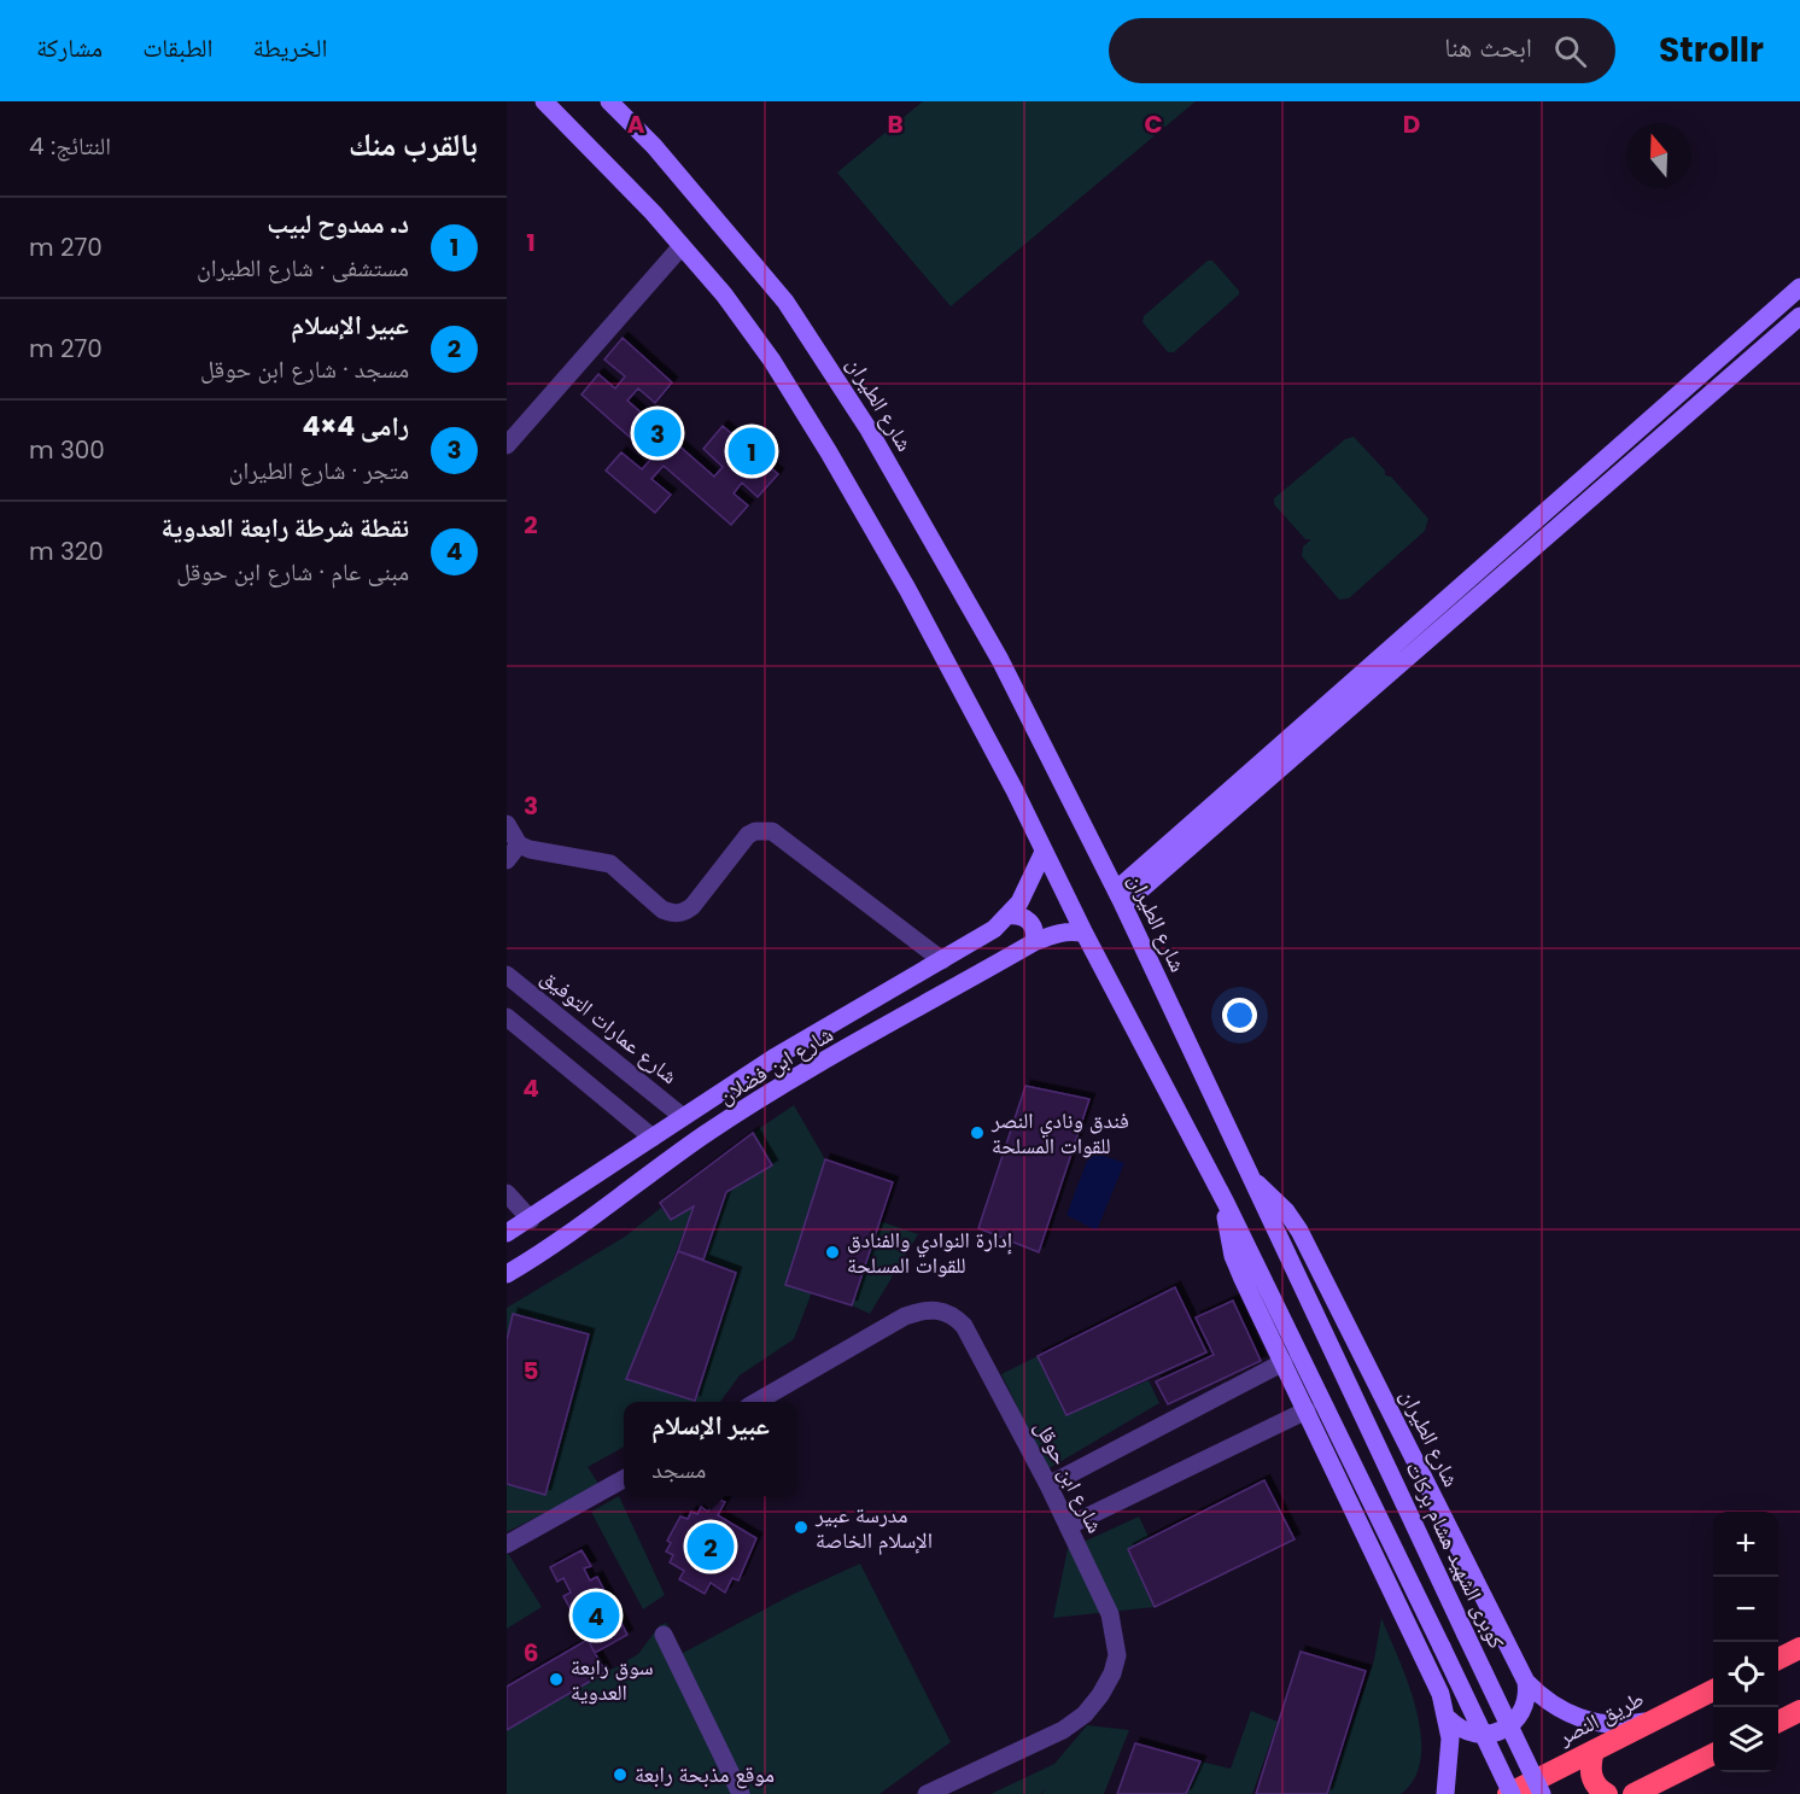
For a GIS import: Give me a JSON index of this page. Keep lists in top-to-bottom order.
{
  "streets": {
    "highway": ["طريق النصر"],
    "main road": ["شارع الطيران", "شارع ابن فضلان", "كوبرى الشهيد هشام بركات"],
    "street": ["شارع عمارات التوفيق", "شارع ابن حوقل"]
  },
  "crossings": [
    ["شارع الطيران", "كوبرى الشهيد هشام بركات"],
    ["شارع الطيران", "طريق النصر"],
    ["شارع عمارات التوفيق", "شارع ابن فضلان"]
  ],
  "places": [
    "فندق ونادي النصر للقوات المسلحة",
    "إدارة النوادي والفنادق للقوات المسلحة",
    "مدرسة عبير الإسلام الخاصة",
    "سوق رابعة العدوية",
    "موقع مذبحة رابعة"
  ],
  "north": "top",
  "page": {
    "header": "Strollr",
    "search": "ابحث هنا",
    "nav": ["الخريطة", "الطبقات", "مشاركة"],
    "heading": ["بالقرب منك", "النتائج: 4"],
    "list": [
      {
        "mark": "1",
        "name": "د. ممدوح لبيب",
        "note": "مستشفى · شارع الطيران",
        "value": "270 m"
      },
      {
        "mark": "2",
        "name": "عبير الإسلام",
        "note": "مسجد · شارع ابن حوقل",
        "value": "270 m"
      },
      {
        "mark": "3",
        "name": "رامى 4×4",
        "note": "متجر · شارع الطيران",
        "value": "300 m"
      },
      {
        "mark": "4",
        "name": "نقطة شرطة رابعة العدوية",
        "note": "مبنى عام · شارع ابن حوقل",
        "value": "320 m"
      }
    ],
    "pins": [
      "3",
      "1",
      "2",
      "4"
    ],
    "popup": ["عبير الإسلام", "مسجد"],
    "map_buttons": ["+", "−"]
  },
  "grid": {
    "columns": [
      "A",
      "B",
      "C",
      "D"
    ],
    "rows": [
      "1",
      "2",
      "3",
      "4",
      "5",
      "6"
    ]
  }
}
